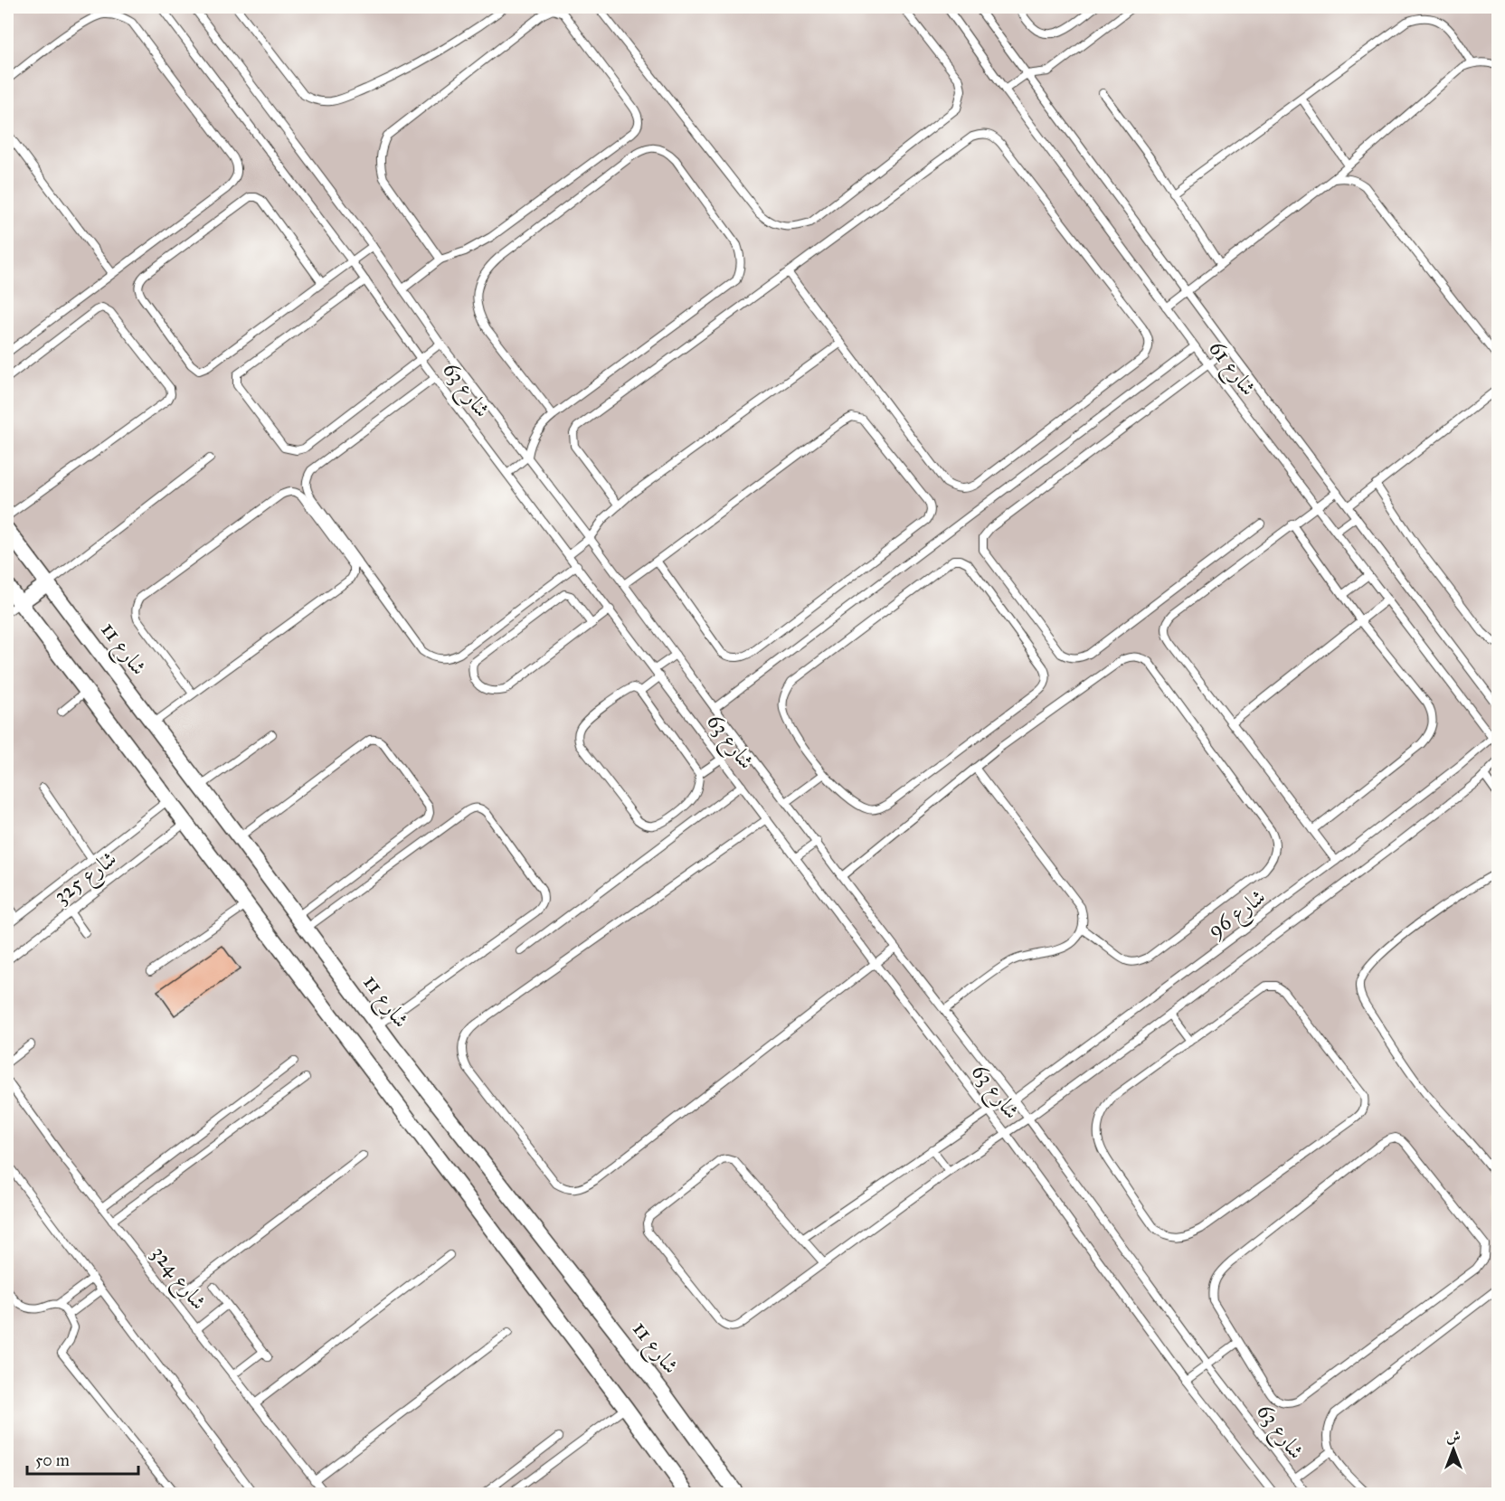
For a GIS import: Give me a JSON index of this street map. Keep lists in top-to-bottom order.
{
  "streets": {
    "street": ["شارع 11"],
    "lane": [
      "شارع 61",
      "شارع 63",
      "شارع 325",
      "شارع 96",
      "شارع 324"
    ]
  },
  "crossings": [
    ["شارع 61", "شارع 96"],
    ["شارع 63", "شارع 96"]
  ],
  "scale_bar": "50 m",
  "north": "top"
}
